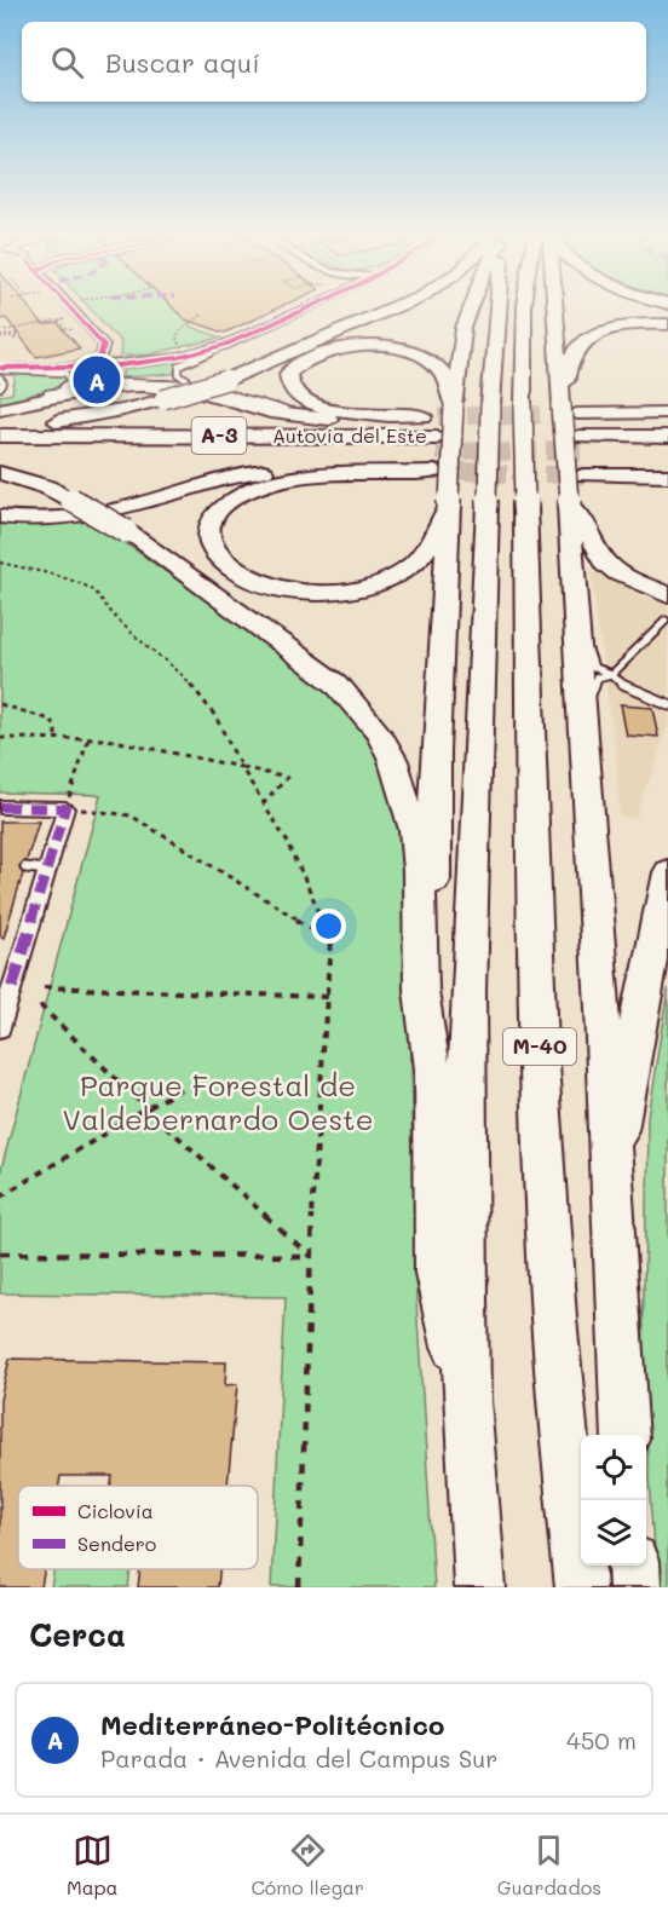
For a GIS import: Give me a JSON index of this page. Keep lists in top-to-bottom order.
{
  "streets": {
    "highway": ["A-3", "Autovía del Este", "M-40"]
  },
  "parks": ["Parque Forestal de Valdebernardo Oeste"],
  "legend": ["Ciclovía", "Sendero"],
  "page": {
    "search": "Buscar aquí",
    "pins": "A",
    "heading": "Cerca",
    "list": [
      {
        "mark": "A",
        "name": "Mediterráneo-Politécnico",
        "note": "Parada · Avenida del Campus Sur",
        "value": "450 m"
      }
    ],
    "nav": ["Mapa", "Cómo llegar", "Guardados"]
  }
}
